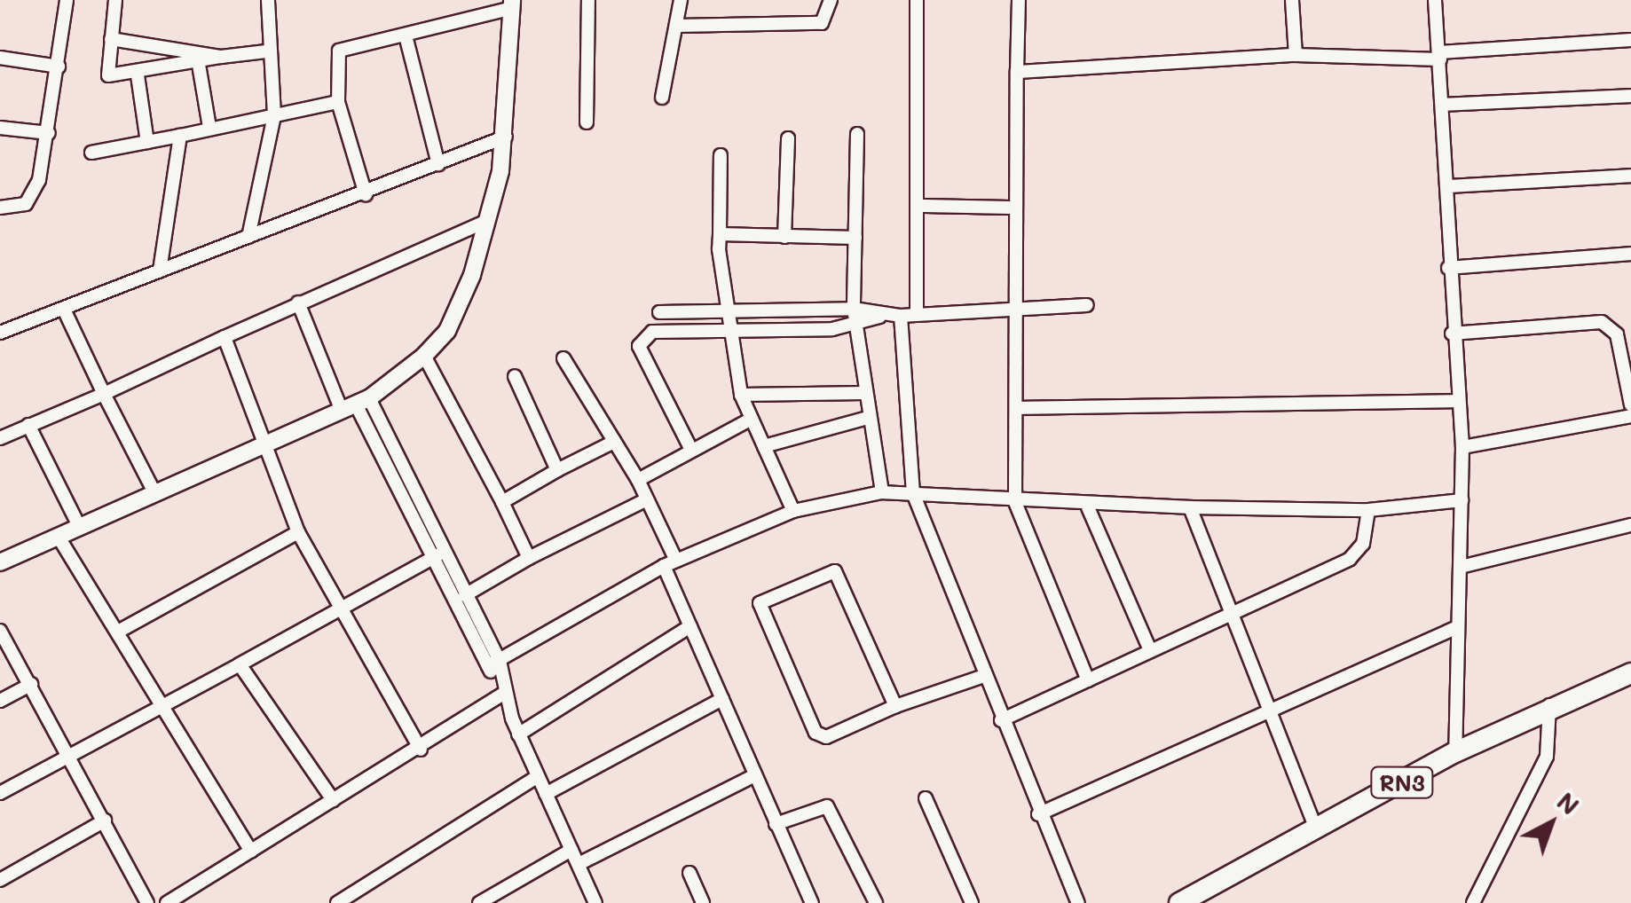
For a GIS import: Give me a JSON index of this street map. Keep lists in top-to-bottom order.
{
  "streets": {
    "main road": ["RN3"]
  },
  "north": "top right"
}
